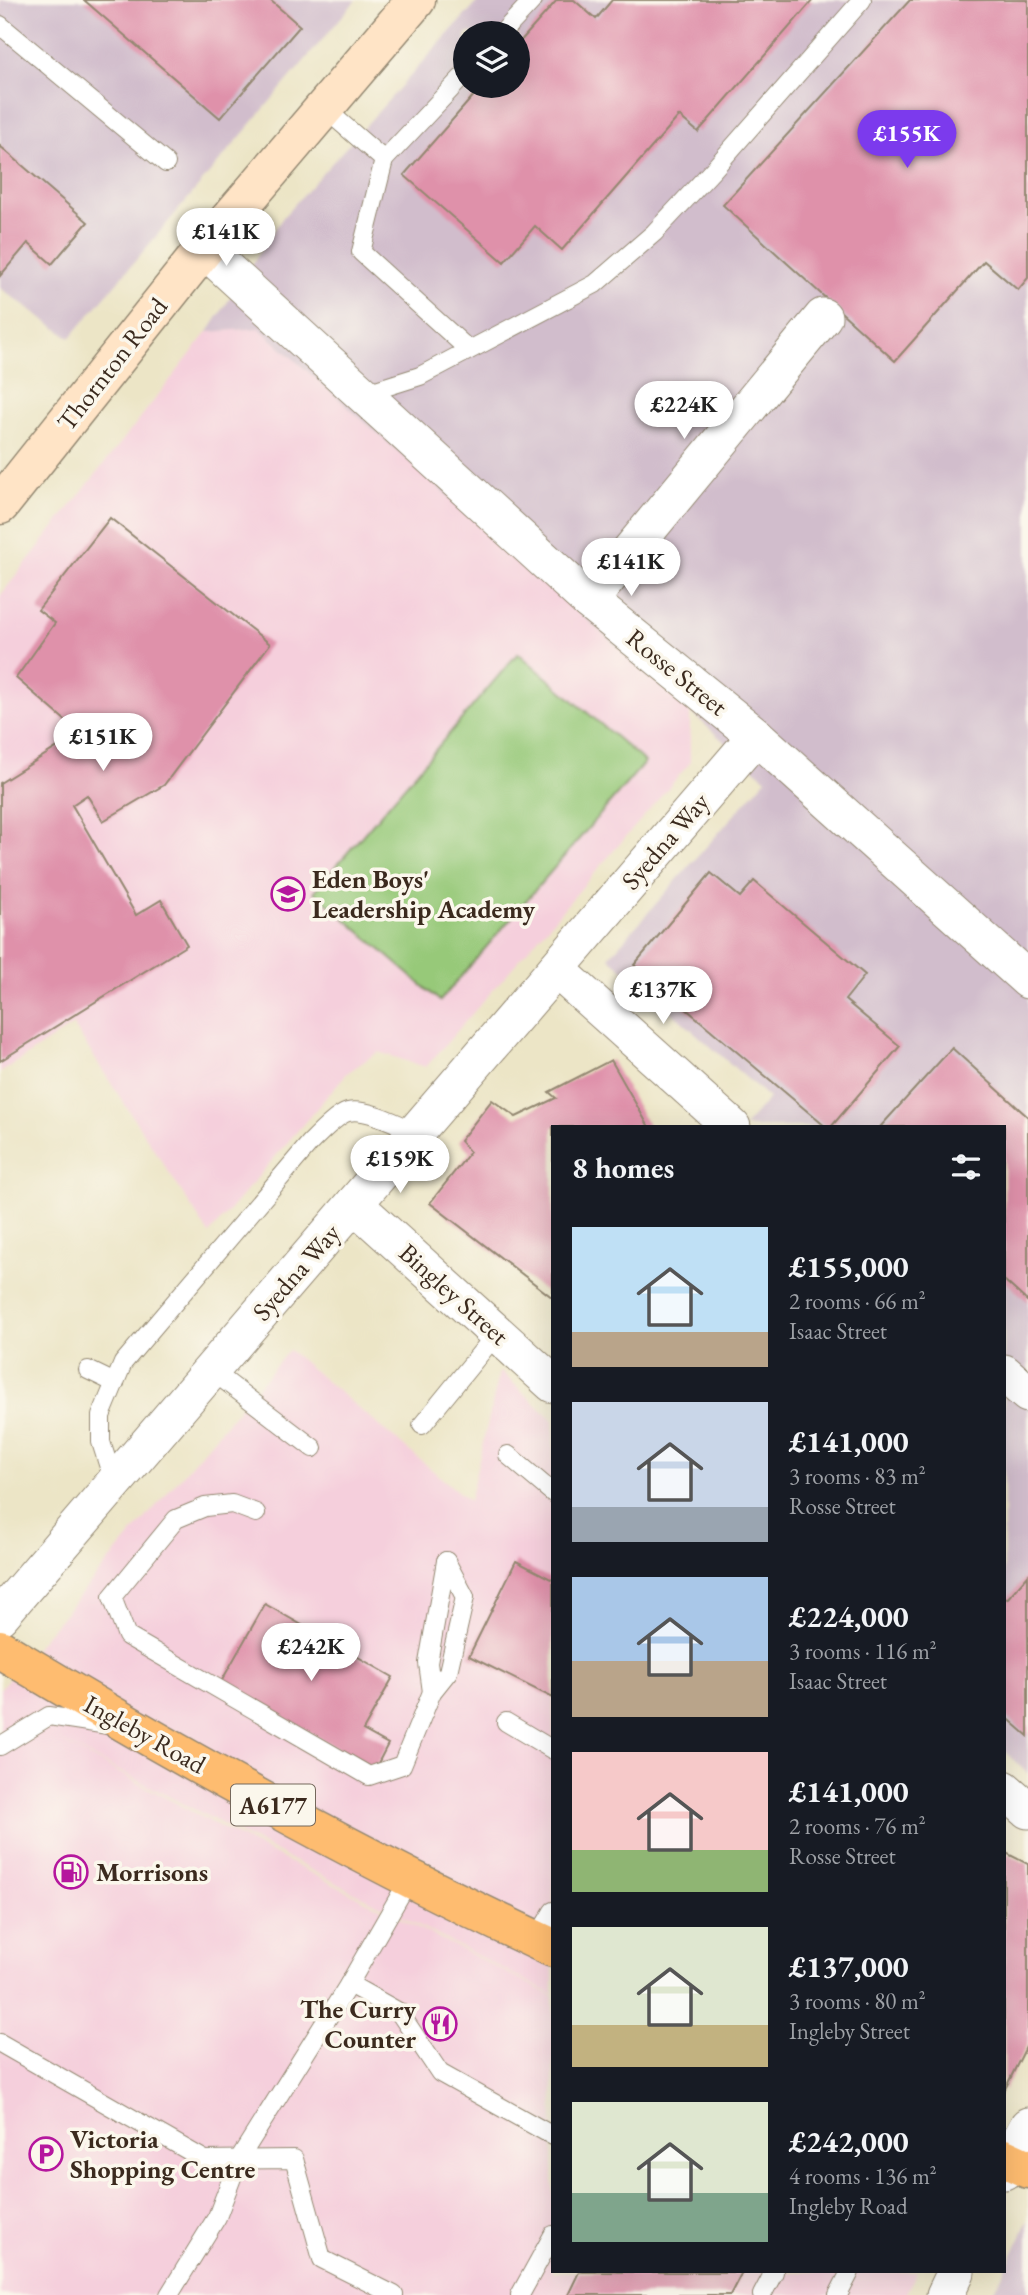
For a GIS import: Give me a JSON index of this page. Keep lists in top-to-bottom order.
{
  "streets": {
    "main road": ["Thornton Road", "Ingleby Road", "A6177"],
    "street": ["Rosse Street", "Syedna Way", "Bingley Street"]
  },
  "crossings": [
    ["Thornton Road", "Rosse Street"],
    ["Rosse Street", "Syedna Way"],
    ["Syedna Way", "Bingley Street"]
  ],
  "places": {
    "school or university": ["Eden Boys' Leadership Academy"],
    "fuel station": ["Morrisons"],
    "restaurant": ["The Curry Counter"],
    "parking": ["Victoria Shopping Centre"]
  },
  "page": {
    "price": [
      "£155K",
      "£141K",
      "£224K",
      "£141K",
      "£151K",
      "£137K",
      "£159K",
      "£242K"
    ],
    "heading": "8 homes",
    "list": [
      {
        "name": "£155,000",
        "note": "2 rooms · 66 m² · Isaac Street"
      },
      {
        "name": "£141,000",
        "note": "3 rooms · 83 m² · Rosse Street"
      },
      {
        "name": "£224,000",
        "note": "3 rooms · 116 m² · Isaac Street"
      },
      {
        "name": "£141,000",
        "note": "2 rooms · 76 m² · Rosse Street"
      },
      {
        "name": "£137,000",
        "note": "3 rooms · 80 m² · Ingleby Street"
      },
      {
        "name": "£242,000",
        "note": "4 rooms · 136 m² · Ingleby Road"
      }
    ]
  }
}
